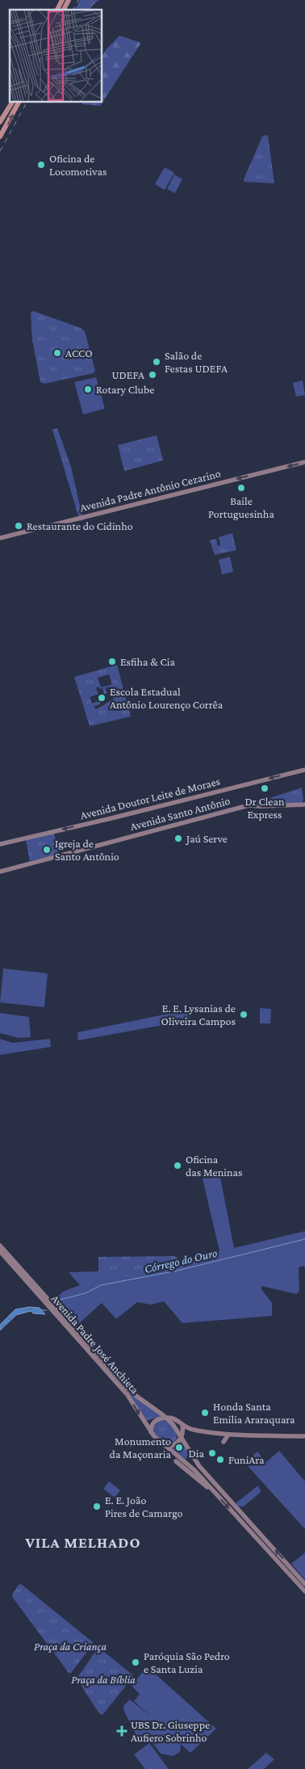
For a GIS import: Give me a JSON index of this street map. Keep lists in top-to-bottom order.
{
  "streets": {
    "street": [
      "Avenida Padre Antônio Cezarino",
      "Avenida Doutor Leite de Moraes",
      "Avenida Santo Antônio",
      "Avenida Padre José Anchieta"
    ]
  },
  "one_way": ["Avenida Padre Antônio Cezarino", "Avenida Doutor Leite de Moraes"],
  "districts": ["VILA MELHADO"],
  "water": ["Córrego do Ouro"],
  "parks": ["Praça da Criança", "Praça da Bíblia"],
  "places": {
    "other": [
      "Oficina de Locomotivas",
      "ACCO",
      "Salão de Festas UDEFA",
      "UDEFA",
      "Rotary Clube",
      "Baile Portuguesinha",
      "Restaurante do Cidinho",
      "Esfiha & Cia",
      "Escola Estadual Antônio Lourenço Corrêa",
      "Dr Clean Express",
      "Jaú Serve",
      "Igreja de Santo Antônio",
      "E. E. Lysanias de Oliveira Campos",
      "Oficina das Meninas",
      "Honda Santa Emilia Araraquara",
      "Monumento da Maçonaria",
      "Dia",
      "FuniAra",
      "E. E. João Pires de Camargo",
      "Paróquia São Pedro e Santa Luzia"
    ],
    "health": ["UBS Dr. Giuseppe Aufiero Sobrinho"]
  }
}
